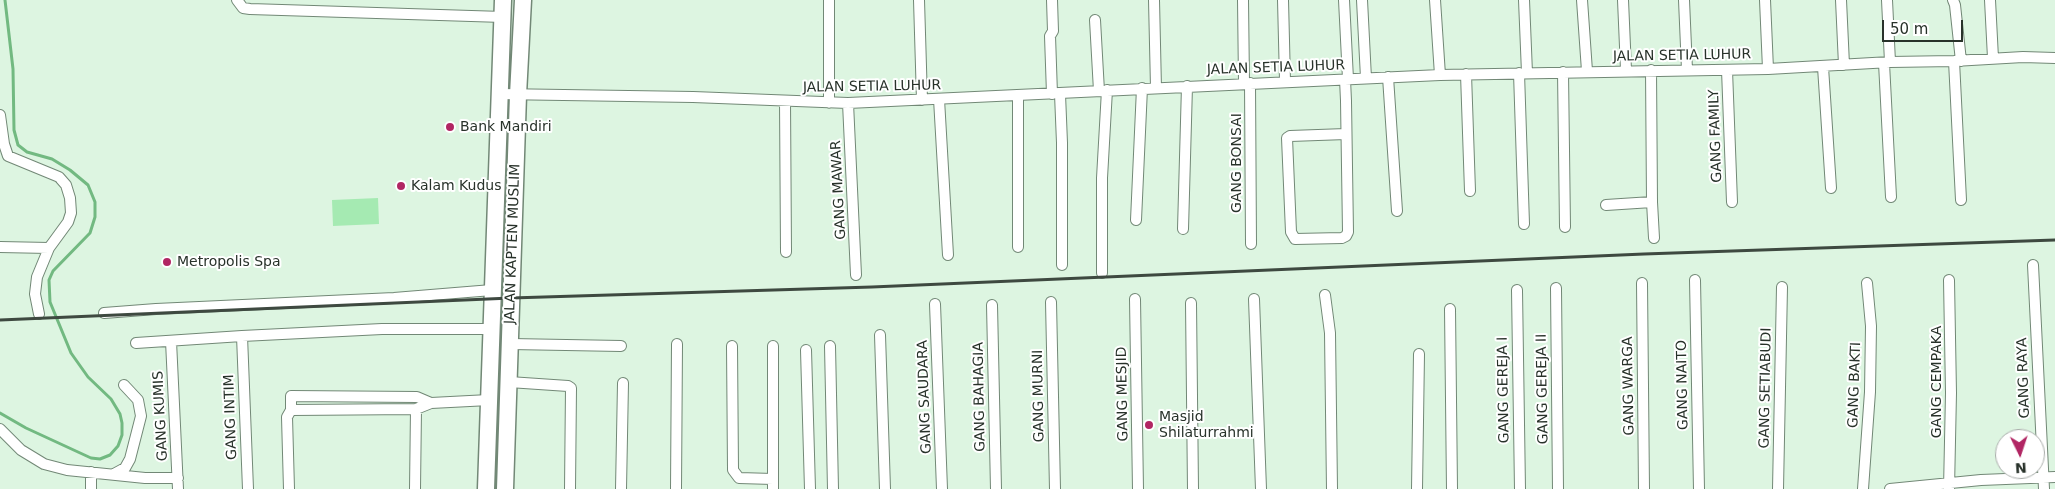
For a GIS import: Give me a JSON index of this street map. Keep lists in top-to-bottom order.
{
  "streets": {
    "main road": ["JALAN KAPTEN MUSLIM"],
    "street": [
      "JALAN SETIA LUHUR",
      "GANG FAMILY",
      "GANG BONSAI",
      "GANG MAWAR",
      "GANG RAYA",
      "GANG CEMPAKA",
      "GANG NAITO",
      "GANG BAKTI",
      "GANG WARGA",
      "GANG SETIABUDI",
      "GANG GEREJA II",
      "GANG GEREJA I",
      "GANG MESJID",
      "GANG MURNI",
      "GANG SAUDARA",
      "GANG BAHAGIA",
      "GANG KUMIS",
      "GANG INTIM"
    ]
  },
  "crossings": [
    ["JALAN SETIA LUHUR", "GANG FAMILY"],
    ["JALAN SETIA LUHUR", "GANG BONSAI"],
    ["JALAN SETIA LUHUR", "GANG MAWAR"],
    ["JALAN SETIA LUHUR", "JALAN KAPTEN MUSLIM"]
  ],
  "places": [
    "Bank Mandiri",
    "Kalam Kudus",
    "Metropolis Spa",
    "Masjid Shilaturrahmi"
  ],
  "scale_bar": "50 m",
  "north": "bottom"
}
